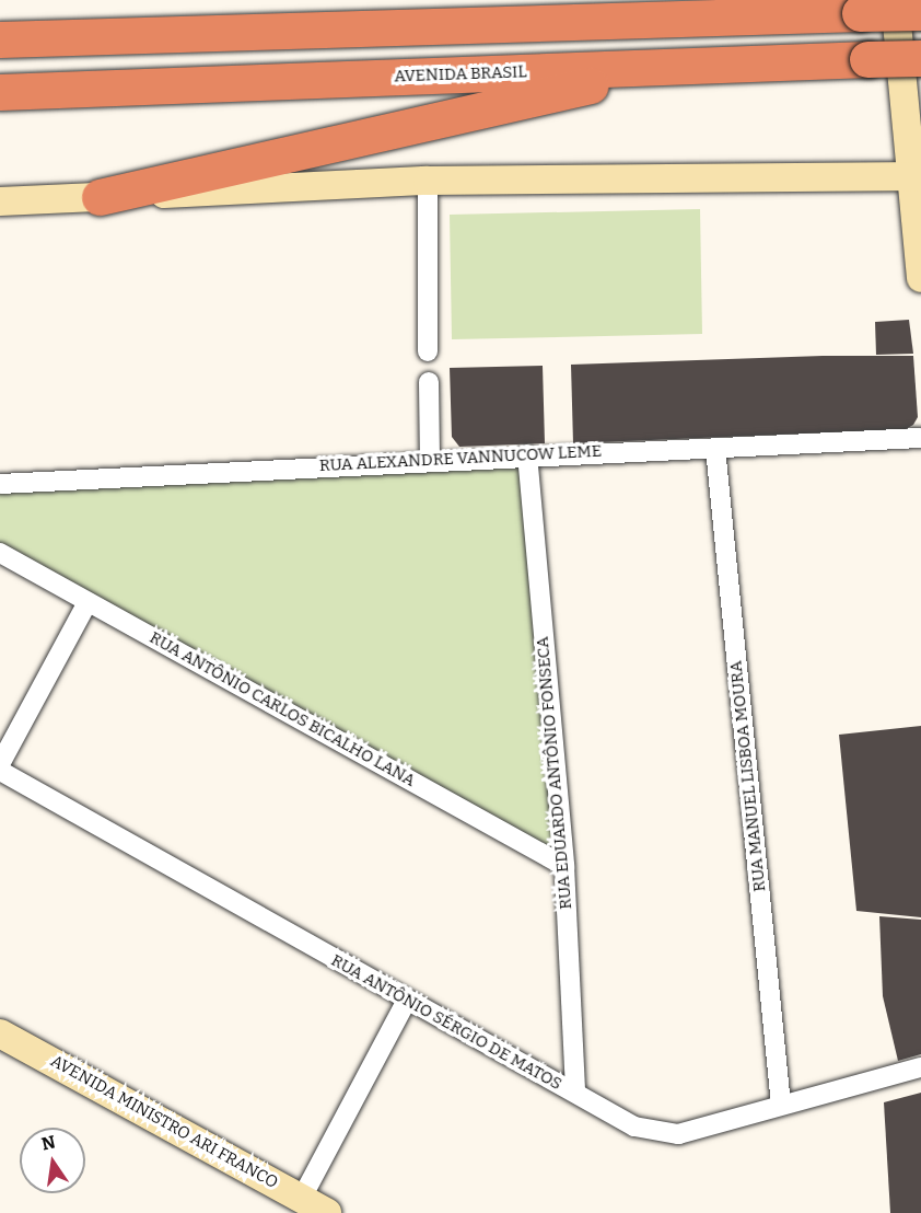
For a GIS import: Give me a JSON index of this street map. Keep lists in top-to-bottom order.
{
  "streets": {
    "highway": ["AVENIDA BRASIL"],
    "street": [
      "RUA ALEXANDRE VANNUCOW LEME",
      "RUA ANTÔNIO CARLOS BICALHO LANA",
      "RUA EDUARDO ANTÔNIO FONSECA",
      "RUA MANUEL LISBOA MOURA",
      "RUA ANTÔNIO SÉRGIO DE MATOS",
      "AVENIDA MINISTRO ARI FRANCO"
    ]
  },
  "crossings": [
    ["RUA ALEXANDRE VANNUCOW LEME", "RUA EDUARDO ANTÔNIO FONSECA"],
    ["RUA ALEXANDRE VANNUCOW LEME", "RUA MANUEL LISBOA MOURA"],
    ["RUA ANTÔNIO CARLOS BICALHO LANA", "RUA EDUARDO ANTÔNIO FONSECA"],
    ["RUA EDUARDO ANTÔNIO FONSECA", "RUA ANTÔNIO SÉRGIO DE MATOS"],
    ["RUA MANUEL LISBOA MOURA", "RUA ANTÔNIO SÉRGIO DE MATOS"]
  ],
  "north": "top"
}
